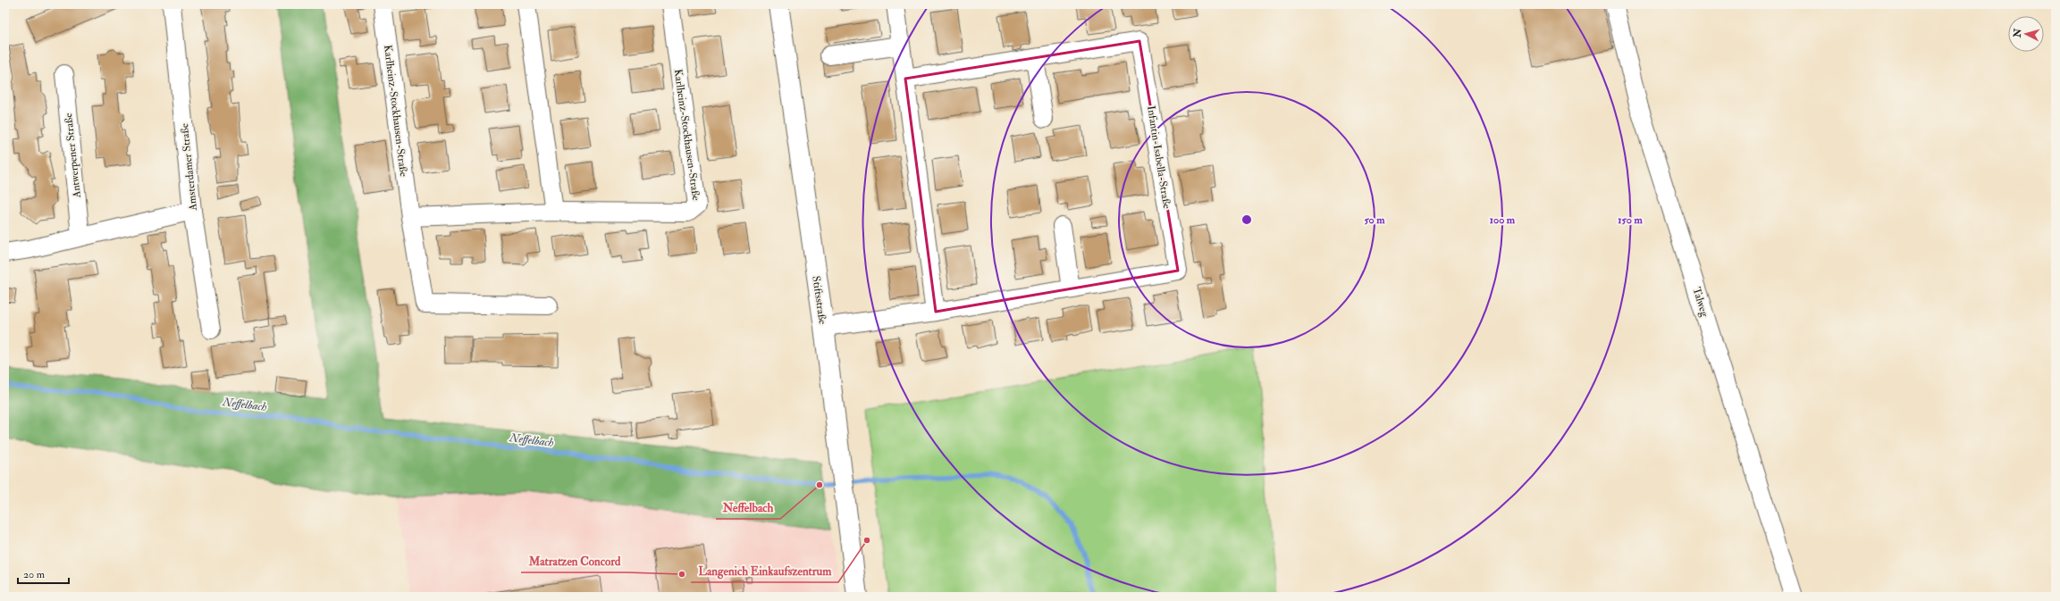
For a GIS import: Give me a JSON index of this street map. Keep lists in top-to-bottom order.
{
  "streets": {
    "street": [
      "Karlheinz-Stockhausen-Straße",
      "Antwerpener Straße",
      "Infantin-Isabella-Straße",
      "Amsterdamer Straße",
      "Stiftsstraße",
      "Talweg"
    ]
  },
  "crossings": [
    ["Infantin-Isabella-Straße", "Stiftsstraße"]
  ],
  "water": ["Neffelbach"],
  "places": ["Neffelbach", "Langenich Einkaufszentrum", "Matratzen Concord"],
  "scale_bar": "20 m",
  "north": "left",
  "rings": ["50 m", "100 m", "150 m"]
}
